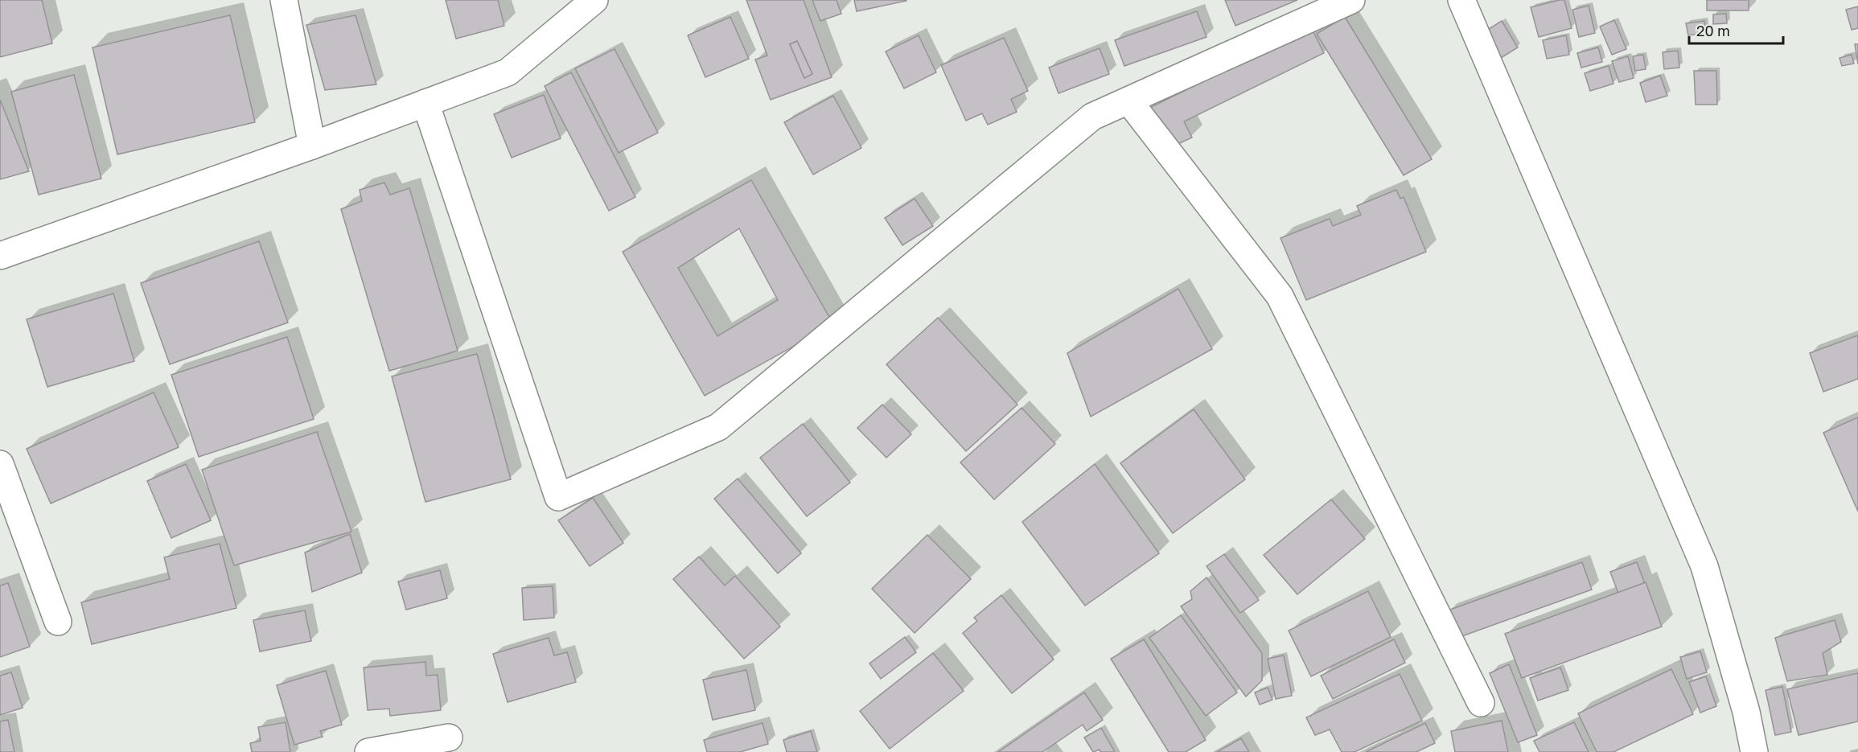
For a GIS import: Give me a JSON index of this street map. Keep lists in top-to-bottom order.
{
  "scale_bar": "20 m"
}
